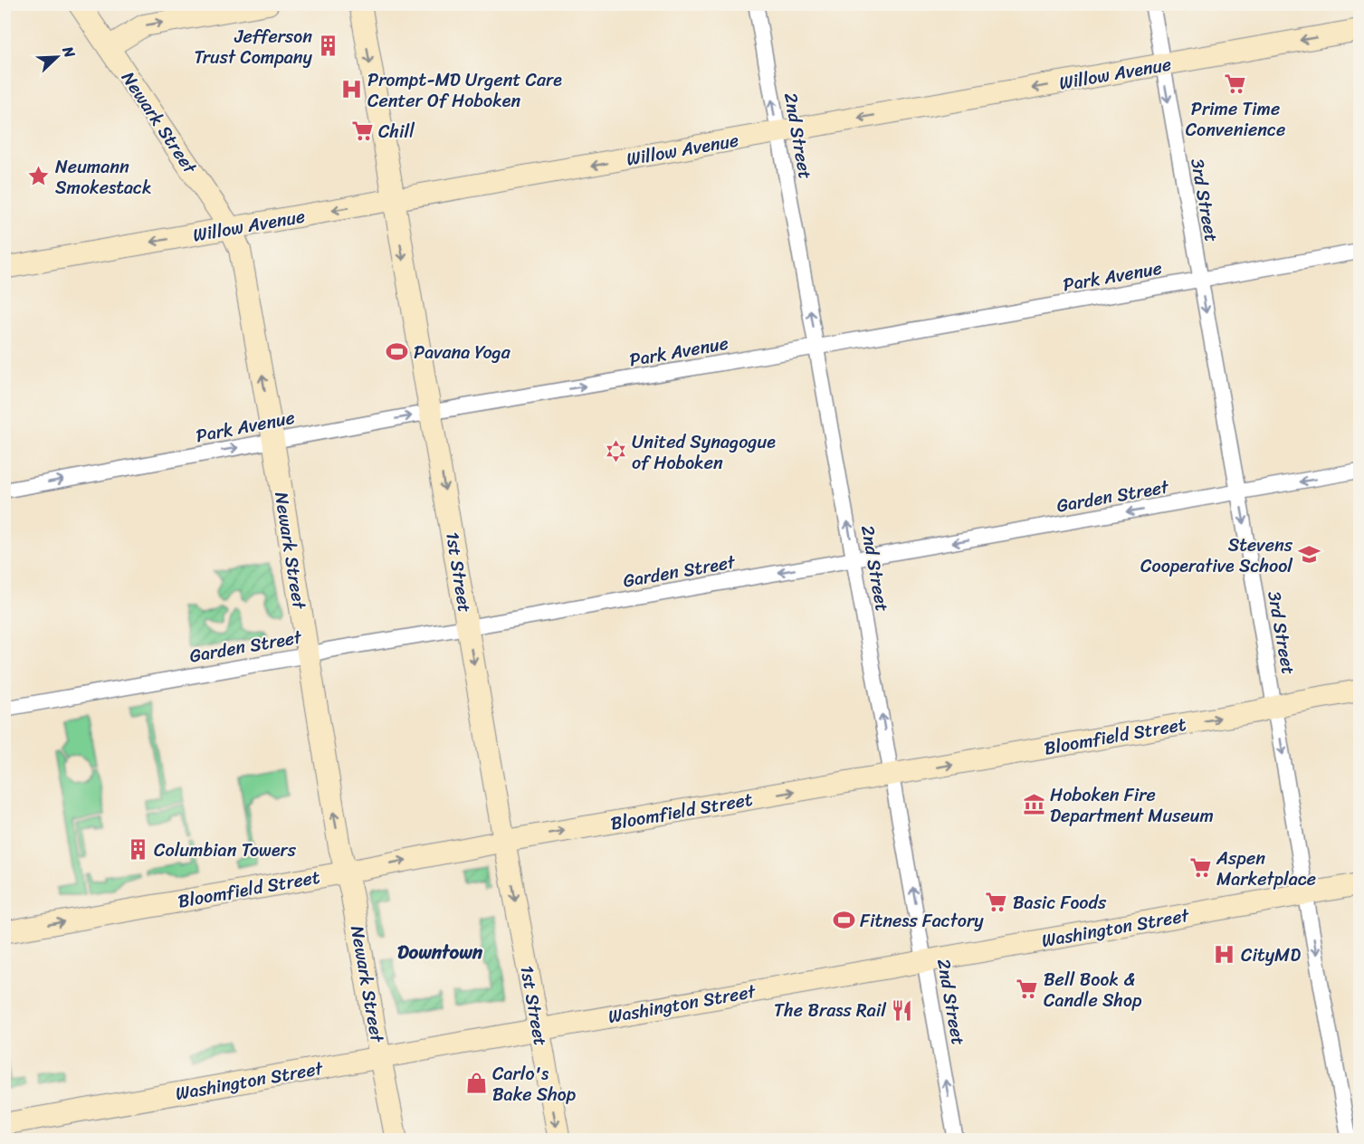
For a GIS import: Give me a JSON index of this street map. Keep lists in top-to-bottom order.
{
  "streets": {
    "main road": [
      "Willow Avenue",
      "Newark Street",
      "1st Street",
      "Bloomfield Street",
      "Washington Street"
    ],
    "street": [
      "2nd Street",
      "3rd Street",
      "Park Avenue",
      "Garden Street"
    ]
  },
  "crossings": [
    ["Willow Avenue", "Newark Street"],
    ["Willow Avenue", "2nd Street"],
    ["Willow Avenue", "3rd Street"],
    ["Willow Avenue", "1st Street"],
    ["Newark Street", "Park Avenue"],
    ["Newark Street", "Garden Street"],
    ["Newark Street", "Bloomfield Street"],
    ["Newark Street", "Washington Street"],
    ["2nd Street", "Park Avenue"],
    ["2nd Street", "Garden Street"],
    ["2nd Street", "Bloomfield Street"],
    ["2nd Street", "Washington Street"],
    ["3rd Street", "Park Avenue"],
    ["3rd Street", "Garden Street"],
    ["3rd Street", "Bloomfield Street"],
    ["3rd Street", "Washington Street"],
    ["Park Avenue", "1st Street"],
    ["Garden Street", "1st Street"],
    ["1st Street", "Bloomfield Street"],
    ["1st Street", "Washington Street"]
  ],
  "one_way": [
    "Willow Avenue",
    "Newark Street",
    "2nd Street",
    "3rd Street",
    "Park Avenue",
    "Garden Street",
    "1st Street",
    "Bloomfield Street"
  ],
  "districts": ["Downtown"],
  "places": {
    "building": ["Jefferson Trust Company", "Columbian Towers"],
    "supermarket": [
      "Prime Time Convenience",
      "Chill",
      "Aspen Marketplace",
      "Basic Foods",
      "Bell Book & Candle Shop"
    ],
    "hospital": ["Prompt-MD Urgent Care Center Of Hoboken", "CityMD"],
    "place": ["Neumann Smokestack"],
    "sports": ["Pavana Yoga", "Fitness Factory"],
    "synagogue": ["United Synagogue of Hoboken"],
    "school or university": ["Stevens Cooperative School"],
    "museum": ["Hoboken Fire Department Museum"],
    "restaurant": ["The Brass Rail"],
    "shop": ["Carlo's Bake Shop"]
  },
  "north": "top right"
}
